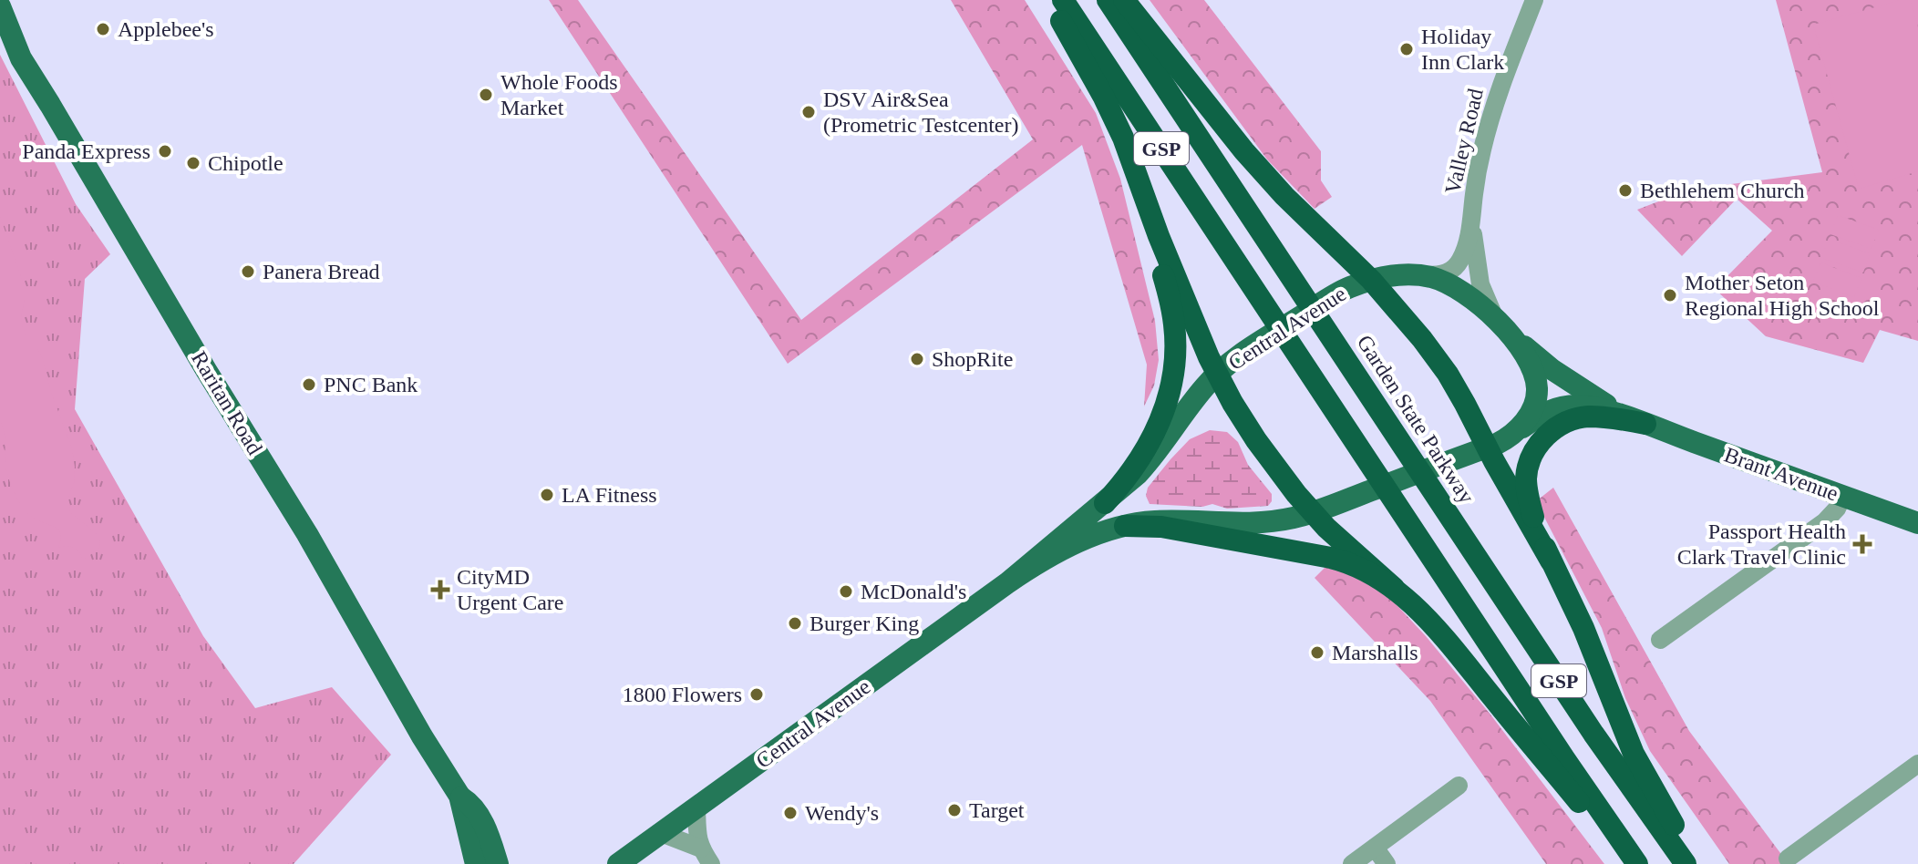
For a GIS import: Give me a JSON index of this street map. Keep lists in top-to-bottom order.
{
  "streets": {
    "highway": ["GSP", "Garden State Parkway"],
    "main road": ["Central Avenue", "Raritan Road", "Brant Avenue"],
    "street": ["Valley Road"]
  },
  "crossings": [
    ["Valley Road", "Central Avenue"],
    ["Valley Road", "Brant Avenue"],
    ["Central Avenue", "Brant Avenue"]
  ],
  "places": {
    "other": [
      "Applebee's",
      "Holiday Inn Clark",
      "Whole Foods Market",
      "DSV Air&Sea (Prometric Testcenter)",
      "Panda Express",
      "Chipotle",
      "Bethlehem Church",
      "Panera Bread",
      "Mother Seton Regional High School",
      "ShopRite",
      "PNC Bank",
      "LA Fitness",
      "McDonald's",
      "Burger King",
      "Marshalls",
      "1800 Flowers",
      "Target",
      "Wendy's"
    ],
    "health": ["Passport Health Clark Travel Clinic", "CityMD Urgent Care"]
  }
}
